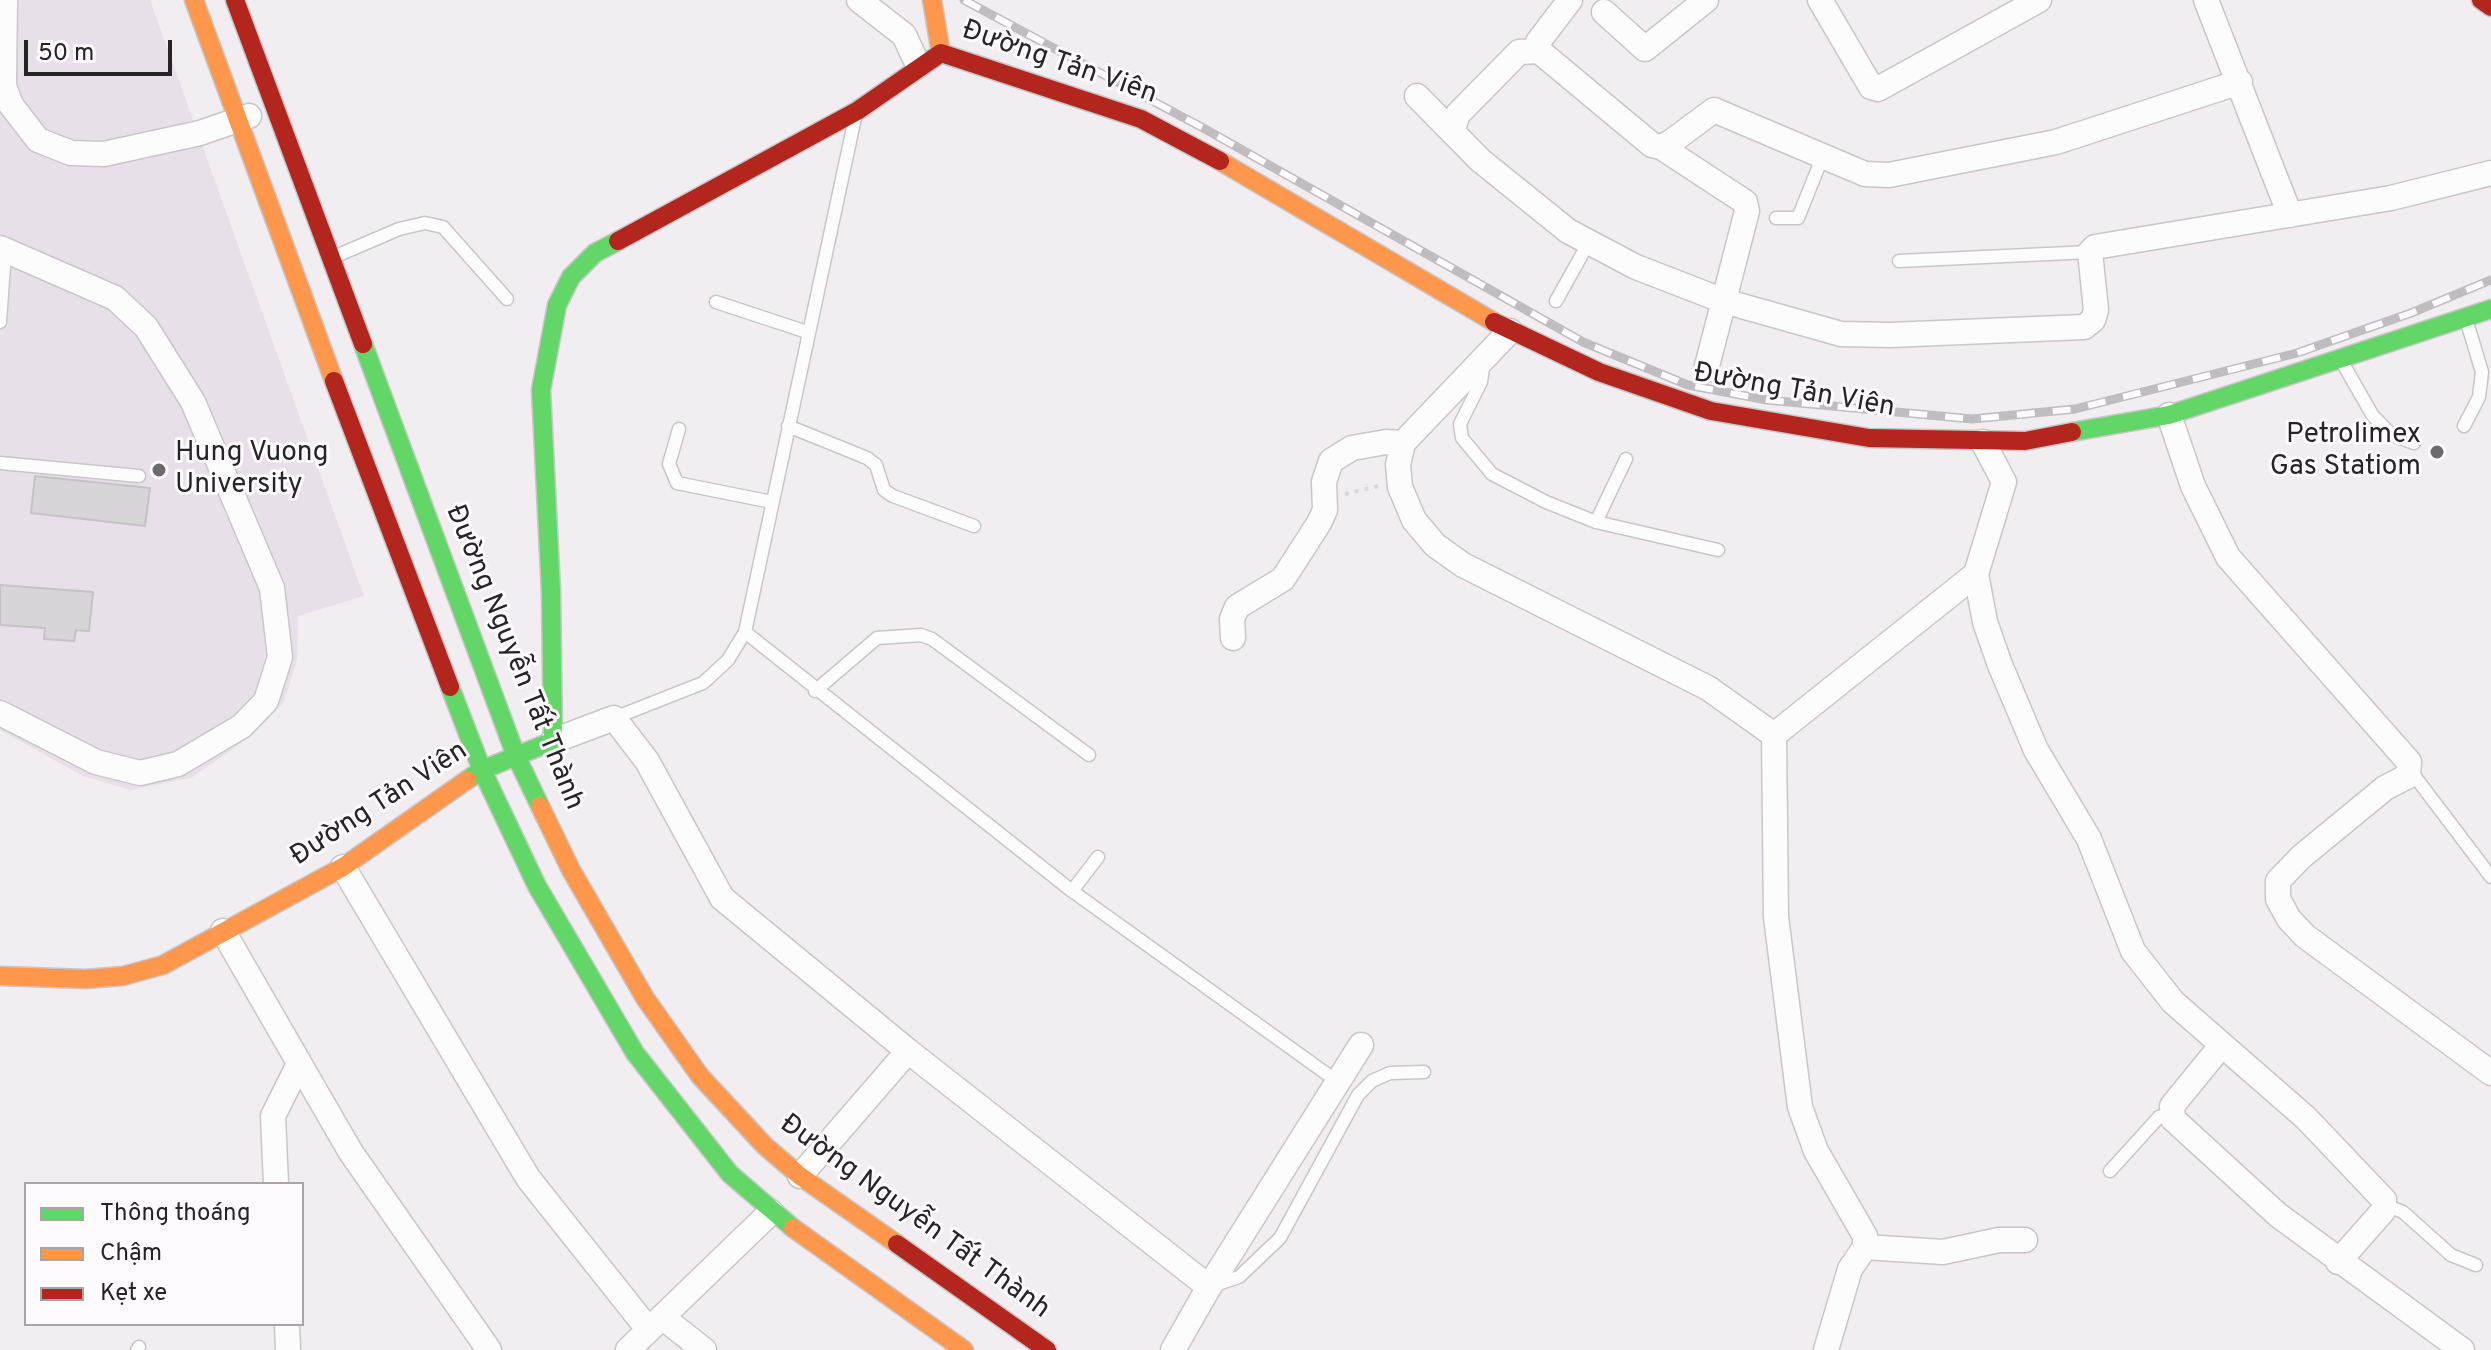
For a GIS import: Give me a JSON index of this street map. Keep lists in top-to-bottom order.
{
  "streets": {
    "main road": ["Đường Tản Viên", "Đường Nguyễn Tất Thành"]
  },
  "crossings": [
    ["Đường Tản Viên", "Đường Nguyễn Tất Thành"]
  ],
  "places": ["Petrolimex Gas Statiom", "Hung Vuong University"],
  "legend": ["Thông thoáng", "Chậm", "Kẹt xe"],
  "scale_bar": "50 m"
}
